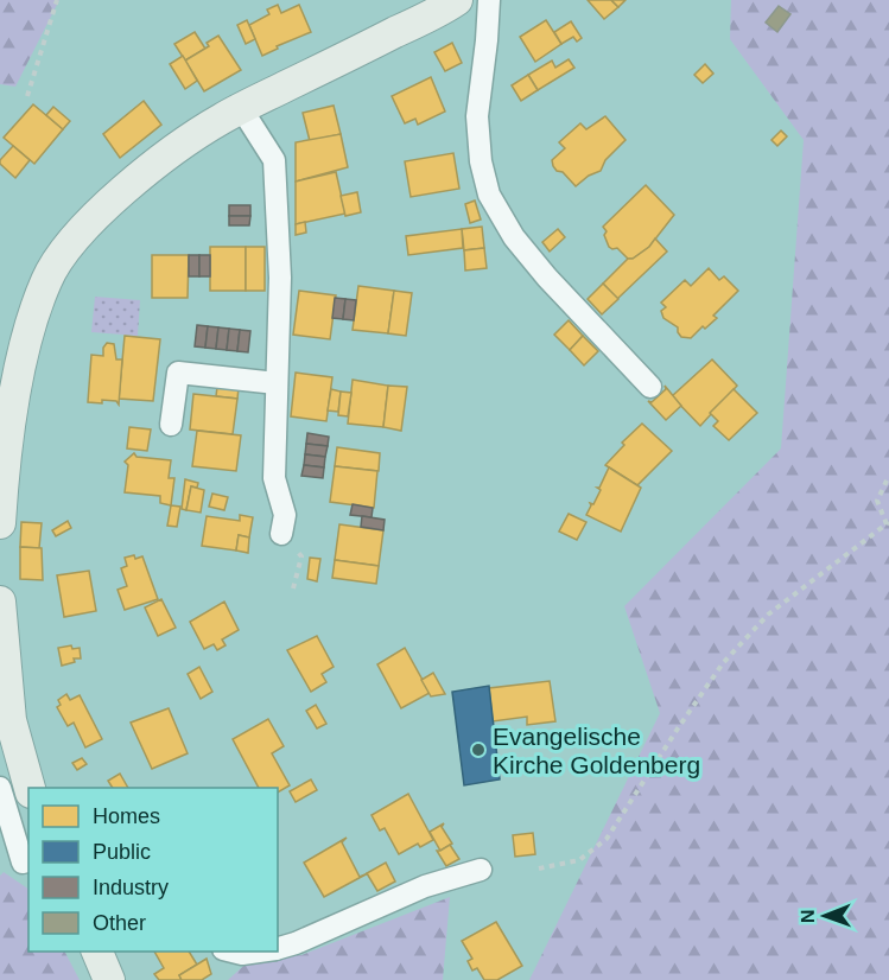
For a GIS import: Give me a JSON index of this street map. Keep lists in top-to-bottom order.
{
  "places": ["Evangelische Kirche Goldenberg"],
  "legend": [
    "Homes",
    "Public",
    "Industry",
    "Other"
  ],
  "north": "left"
}
